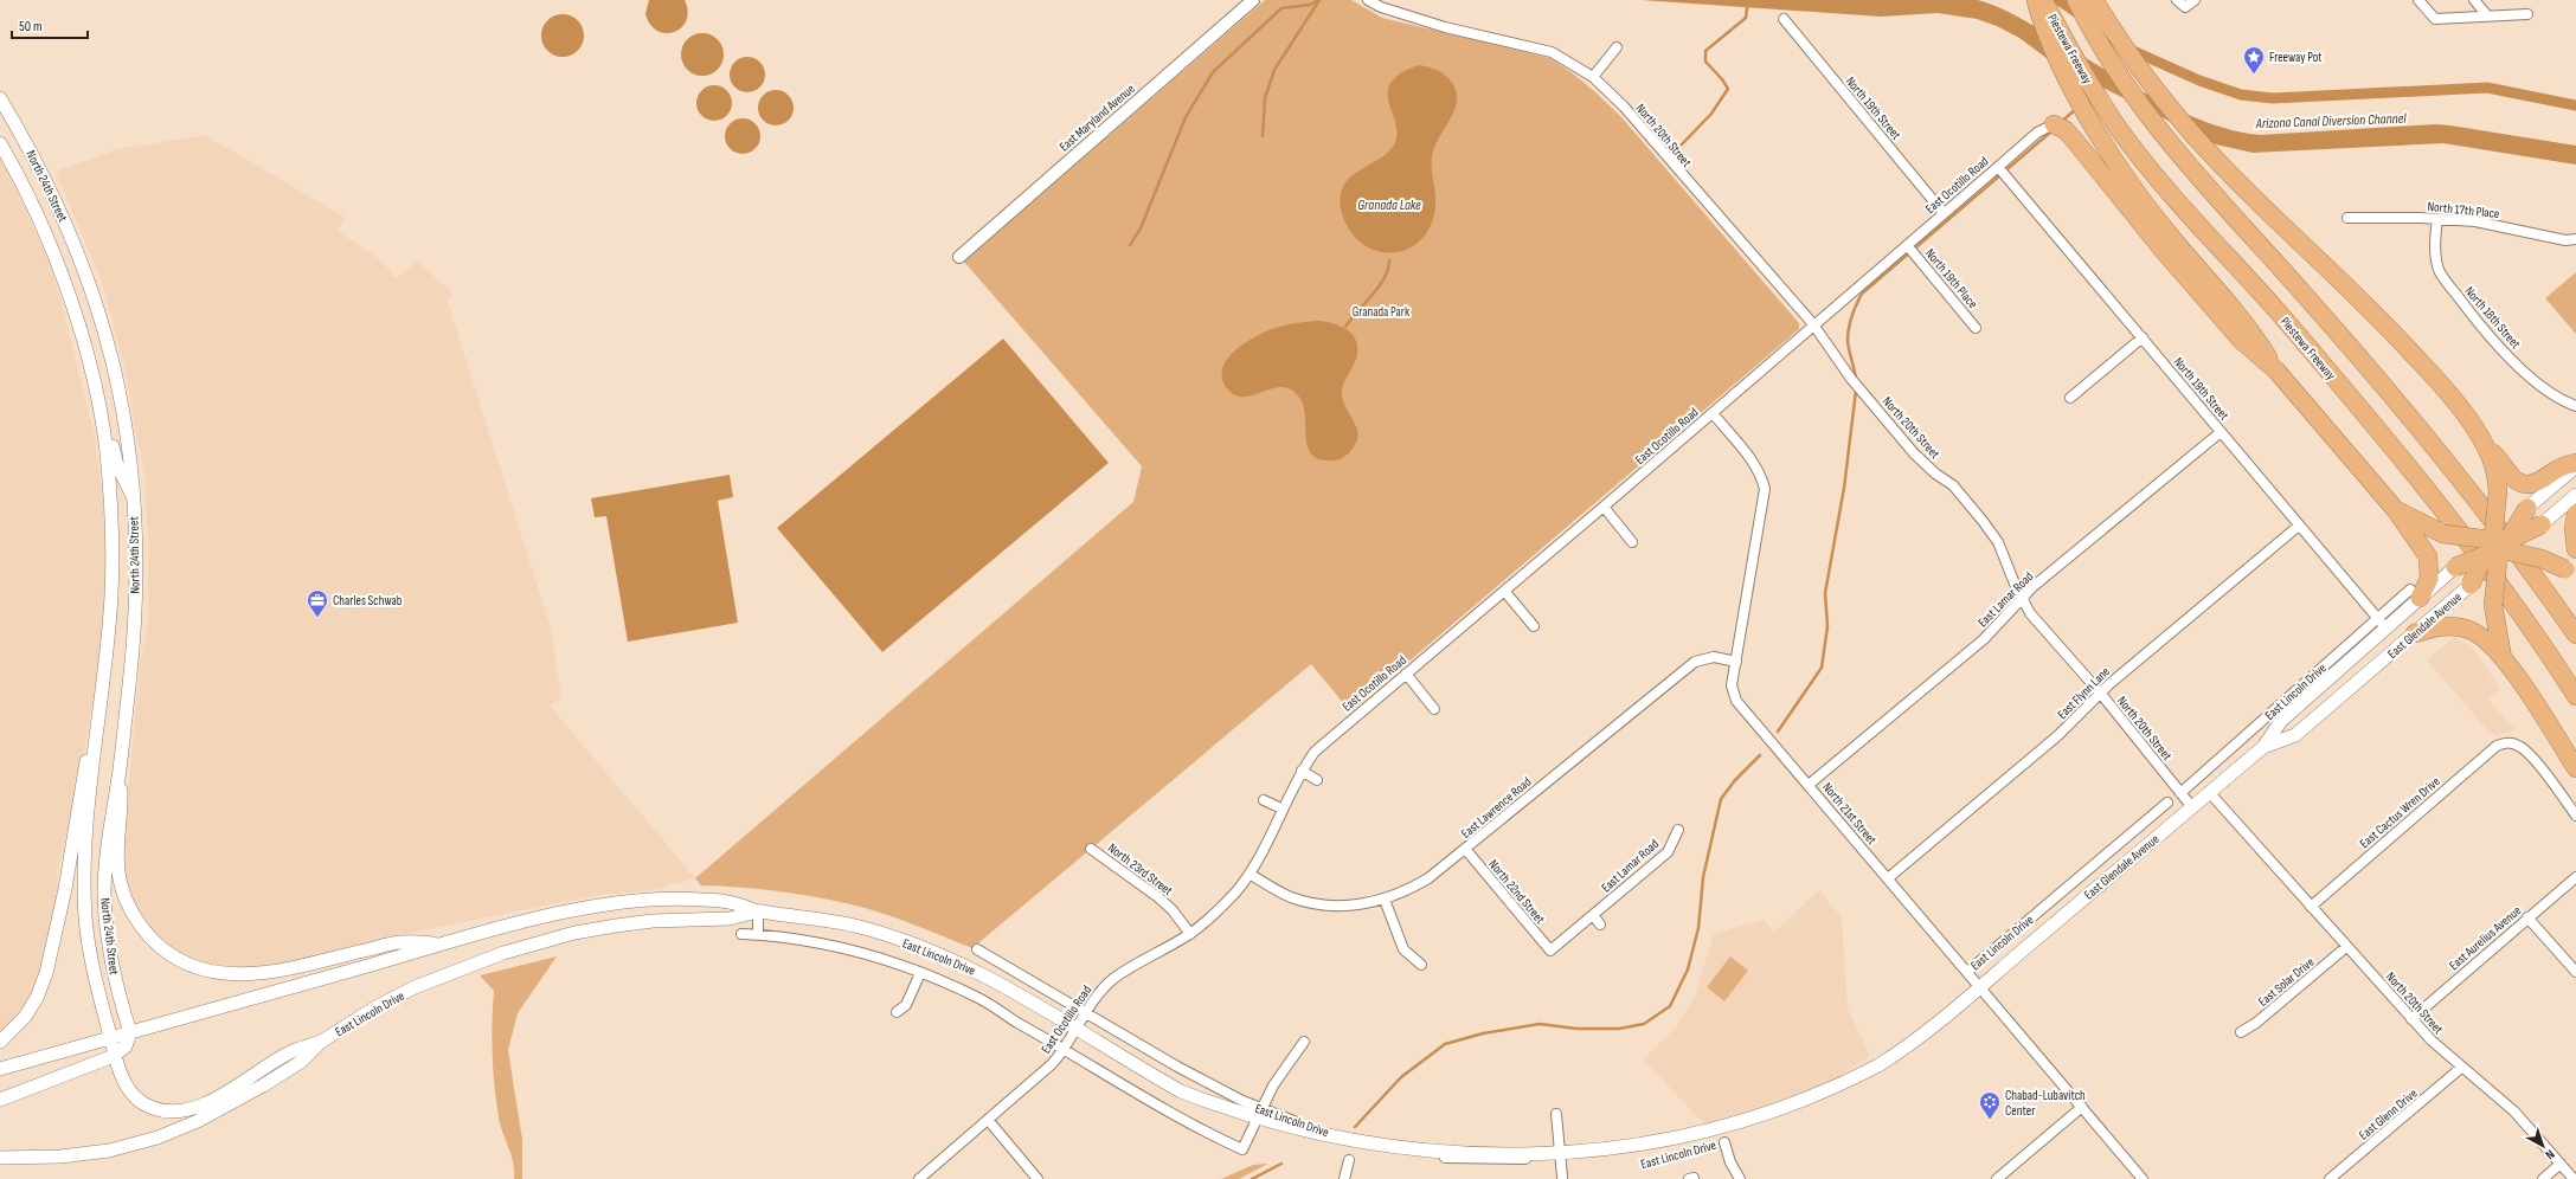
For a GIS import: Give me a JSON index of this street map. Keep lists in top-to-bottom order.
{
  "streets": {
    "highway": ["Piestewa Freeway"],
    "main road": ["North 24th Street", "East Glendale Avenue", "East Lincoln Drive"],
    "street": [
      "North 19th Street",
      "East Maryland Avenue",
      "North 20th Street",
      "East Ocotillo Road",
      "North 17th Place",
      "North 19th Place",
      "North 18th Street",
      "East Lamar Road",
      "East Flynn Lane",
      "East Lawrence Road",
      "East Cactus Wren Drive",
      "North 21st Street",
      "North 23rd Street",
      "North 22nd Street",
      "East Aurelius Avenue",
      "East Solar Drive",
      "East Glenn Drive"
    ]
  },
  "crossings": [
    ["North 19th Street", "East Ocotillo Road"],
    ["North 19th Street", "East Lamar Road"],
    ["North 19th Street", "East Glendale Avenue"],
    ["North 19th Street", "East Lincoln Drive"],
    ["North 19th Street", "East Flynn Lane"],
    ["North 20th Street", "East Ocotillo Road"],
    ["North 20th Street", "East Lamar Road"],
    ["North 20th Street", "East Glendale Avenue"],
    ["North 20th Street", "East Lincoln Drive"],
    ["North 20th Street", "East Flynn Lane"],
    ["North 20th Street", "East Cactus Wren Drive"],
    ["North 20th Street", "East Aurelius Avenue"],
    ["North 20th Street", "East Solar Drive"],
    ["North 20th Street", "East Glenn Drive"],
    ["East Ocotillo Road", "North 19th Place"],
    ["East Ocotillo Road", "East Lincoln Drive"],
    ["East Ocotillo Road", "East Lawrence Road"],
    ["East Ocotillo Road", "North 21st Street"],
    ["East Ocotillo Road", "North 23rd Street"],
    ["North 24th Street", "East Lincoln Drive"],
    ["North 17th Place", "North 18th Street"],
    ["East Lamar Road", "North 21st Street"],
    ["East Lamar Road", "North 22nd Street"],
    ["East Glendale Avenue", "East Lincoln Drive"],
    ["East Glendale Avenue", "North 21st Street"],
    ["East Lincoln Drive", "North 21st Street"],
    ["East Flynn Lane", "North 21st Street"],
    ["East Lawrence Road", "North 21st Street"],
    ["East Lawrence Road", "North 22nd Street"]
  ],
  "water": ["Arizona Canal Diversion Channel", "Granada Lake"],
  "parks": ["Granada Park"],
  "places": {
    "place": ["Freeway Pot"],
    "office": ["Charles Schwab"],
    "synagogue": ["Chabad-Lubavitch Center"]
  },
  "scale_bar": "50 m",
  "north": "bottom right"
}
